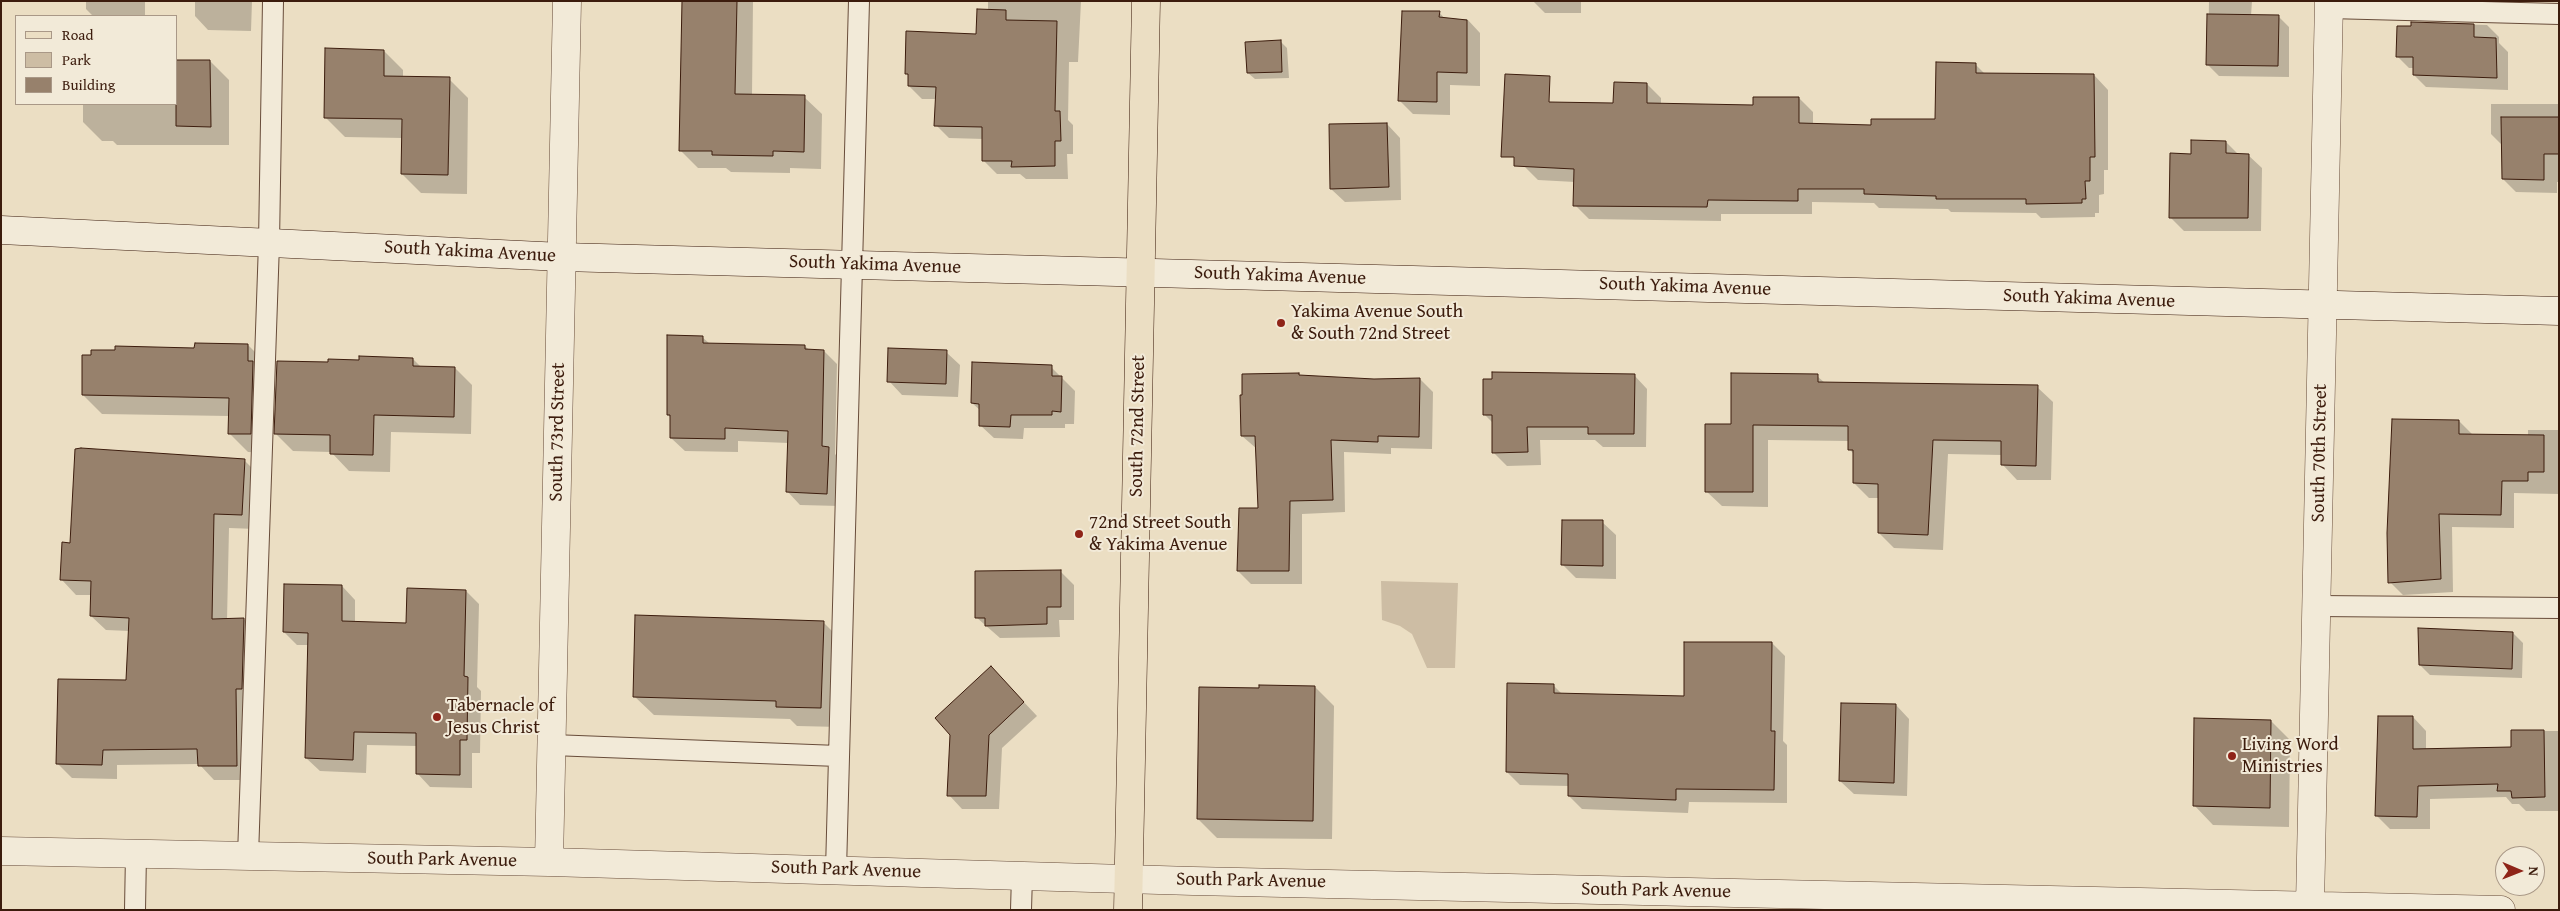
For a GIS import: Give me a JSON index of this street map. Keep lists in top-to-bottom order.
{
  "streets": {
    "main road": ["South 72nd Street"],
    "street": [
      "South Yakima Avenue",
      "South 73rd Street",
      "South 70th Street",
      "South Park Avenue"
    ]
  },
  "crossings": [
    ["South Yakima Avenue", "South 72nd Street"],
    ["South Yakima Avenue", "South 73rd Street"],
    ["South Yakima Avenue", "South 70th Street"],
    ["South 72nd Street", "South Park Avenue"],
    ["South 73rd Street", "South Park Avenue"],
    ["South 70th Street", "South Park Avenue"]
  ],
  "places": [
    "Yakima Avenue South & South 72nd Street",
    "72nd Street South & Yakima Avenue",
    "Tabernacle of Jesus Christ",
    "Living Word Ministries"
  ],
  "legend": ["Road", "Park", "Building"],
  "north": "right"
}
